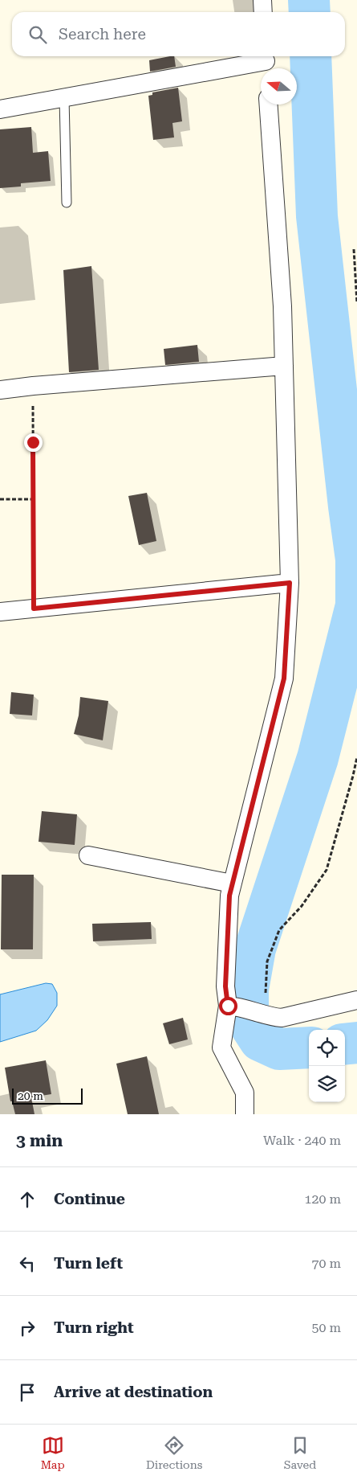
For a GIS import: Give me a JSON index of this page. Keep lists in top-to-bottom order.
{
  "scale_bar": "20 m",
  "north": "left",
  "page": {
    "search": "Search here",
    "scale": "20 m",
    "heading": ["3 min", "Walk · 240 m"],
    "list": [
      ["Continue", "120 m"],
      ["Turn left", "70 m"],
      ["Turn right", "50 m"],
      "Arrive at destination"
    ],
    "nav": ["Map", "Directions", "Saved"]
  }
}
